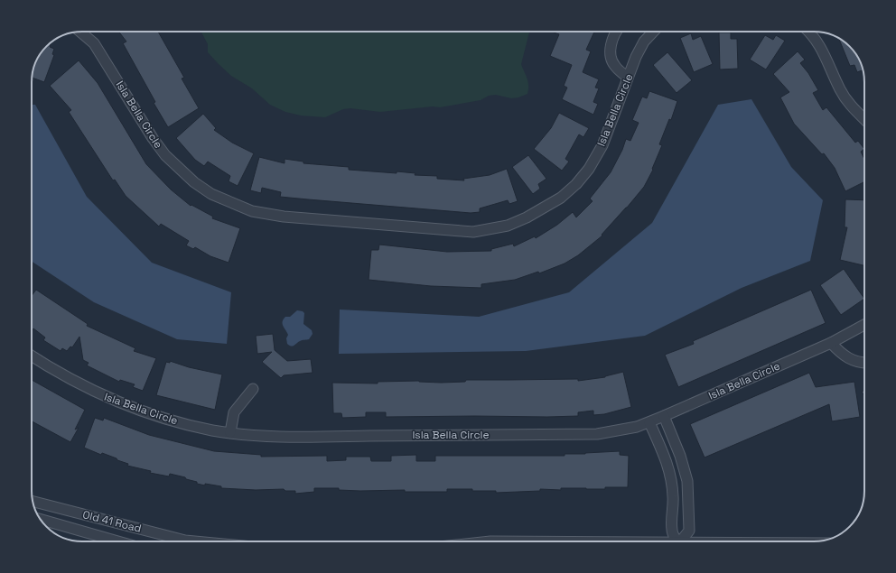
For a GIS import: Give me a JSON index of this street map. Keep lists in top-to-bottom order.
{
  "streets": {
    "street": ["Isla Bella Circle", "Old 41 Road"]
  }
}
